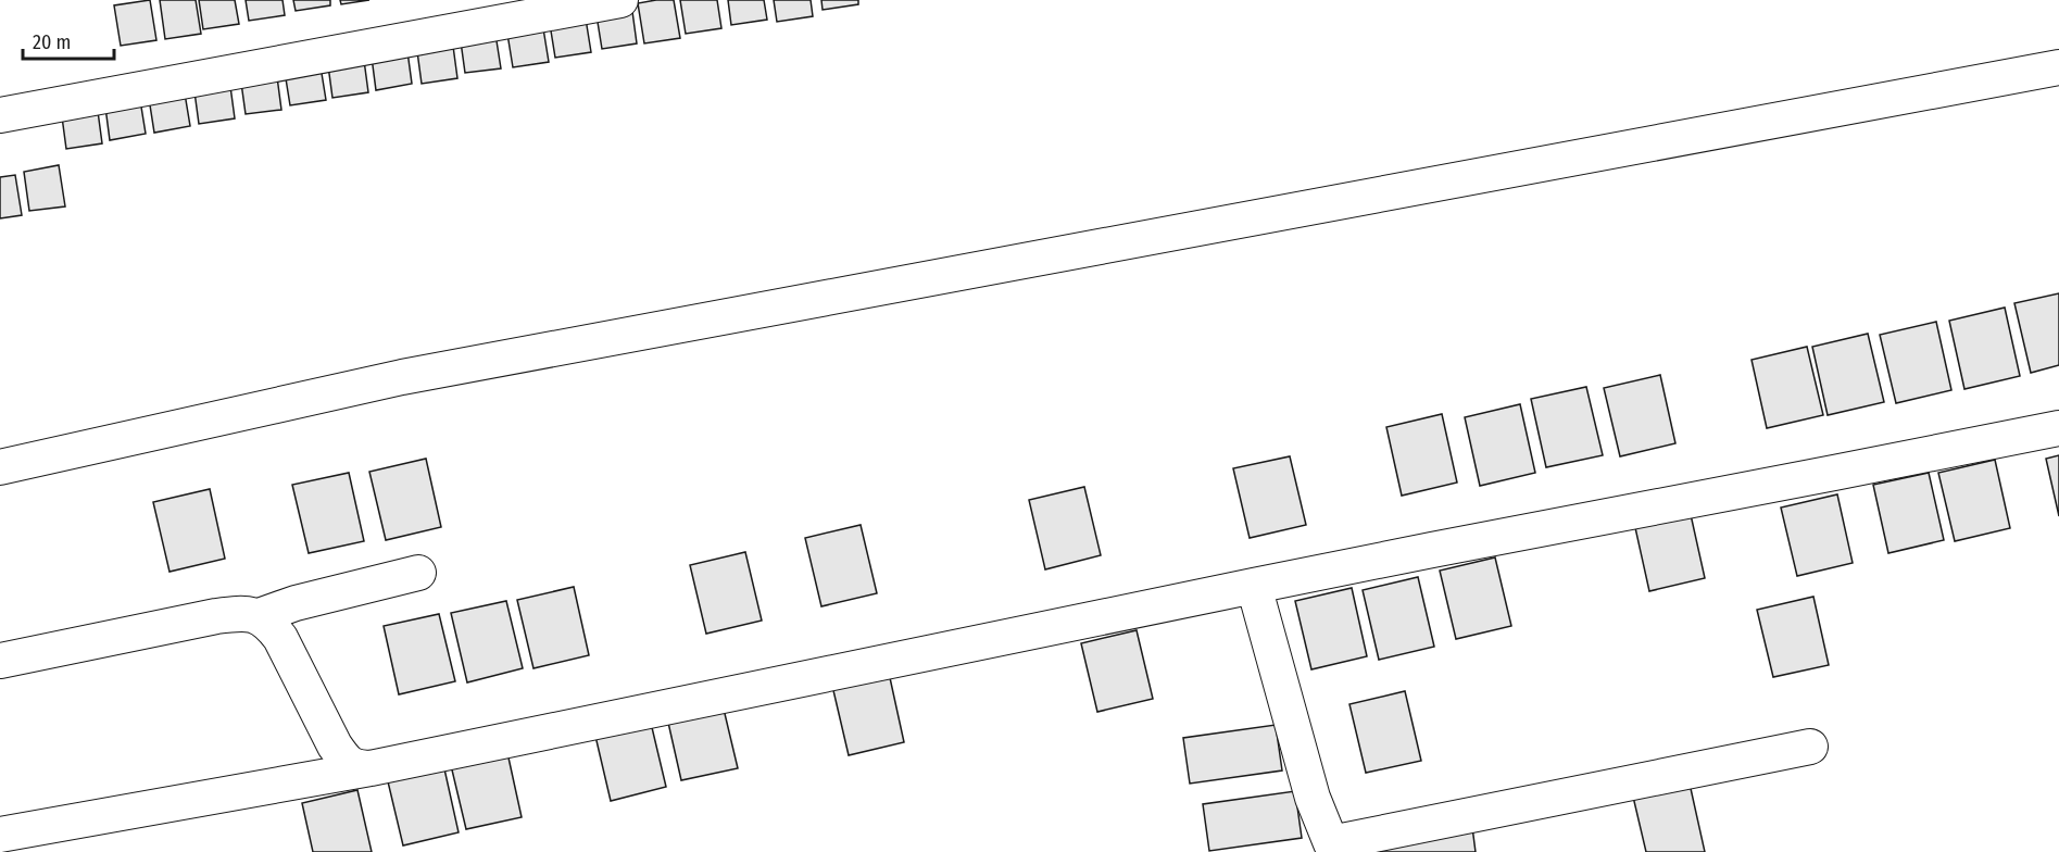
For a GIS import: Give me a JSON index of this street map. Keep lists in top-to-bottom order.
{
  "scale_bar": "20 m"
}
